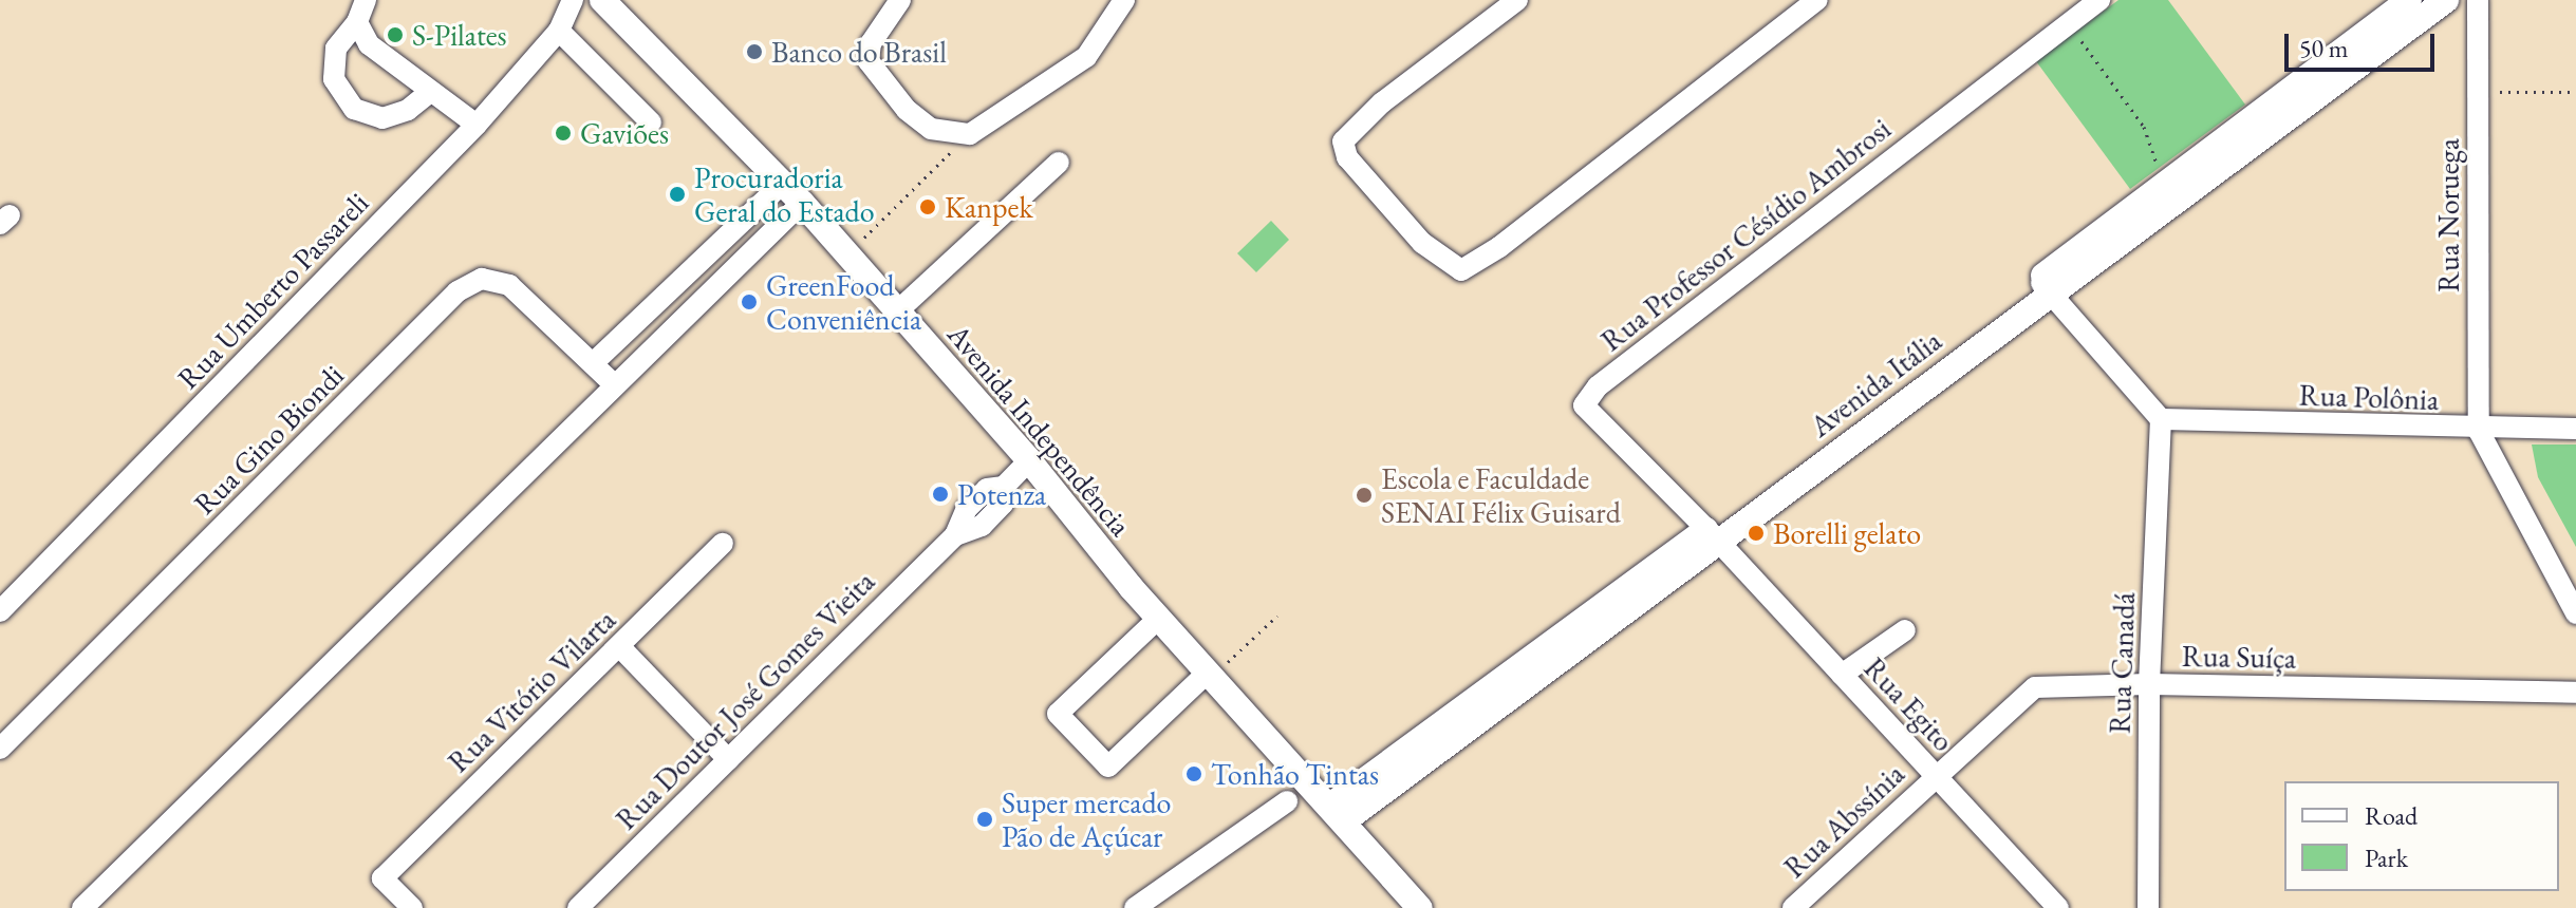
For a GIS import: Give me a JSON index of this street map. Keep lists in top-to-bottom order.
{
  "streets": {
    "main road": ["Avenida Itália", "Avenida Independência"],
    "street": [
      "Rua Noruega",
      "Rua Professor Césídio Ambrosi",
      "Rua Umberto Passareli",
      "Rua Polônia",
      "Rua Gino Biondi",
      "Rua Suíça",
      "Rua Canadá",
      "Rua Vitório Vilarta",
      "Rua Doutor José Gomes Vieita",
      "Rua Egito",
      "Rua Abssínia"
    ]
  },
  "crossings": [
    ["Rua Noruega", "Rua Polônia"],
    ["Rua Professor Césídio Ambrosi", "Avenida Itália"],
    ["Rua Professor Césídio Ambrosi", "Rua Egito"],
    ["Avenida Itália", "Avenida Independência"],
    ["Avenida Itália", "Rua Egito"],
    ["Rua Polônia", "Rua Canadá"],
    ["Avenida Independência", "Rua Doutor José Gomes Vieita"],
    ["Rua Suíça", "Rua Canadá"],
    ["Rua Suíça", "Rua Egito"],
    ["Rua Suíça", "Rua Abssínia"],
    ["Rua Egito", "Rua Abssínia"]
  ],
  "places": [
    "S-Pilates",
    "Banco do Brasil",
    "Gaviões",
    "Procuradoria Geral do Estado",
    "Kanpek",
    "GreenFood Conveniência",
    "Potenza",
    "Escola e Faculdade SENAI Félix Guisard",
    "Borelli gelato",
    "Tonhão Tintas",
    "Super mercado Pão de Açúcar"
  ],
  "legend": ["Road", "Park"],
  "scale_bar": "50 m"
}
